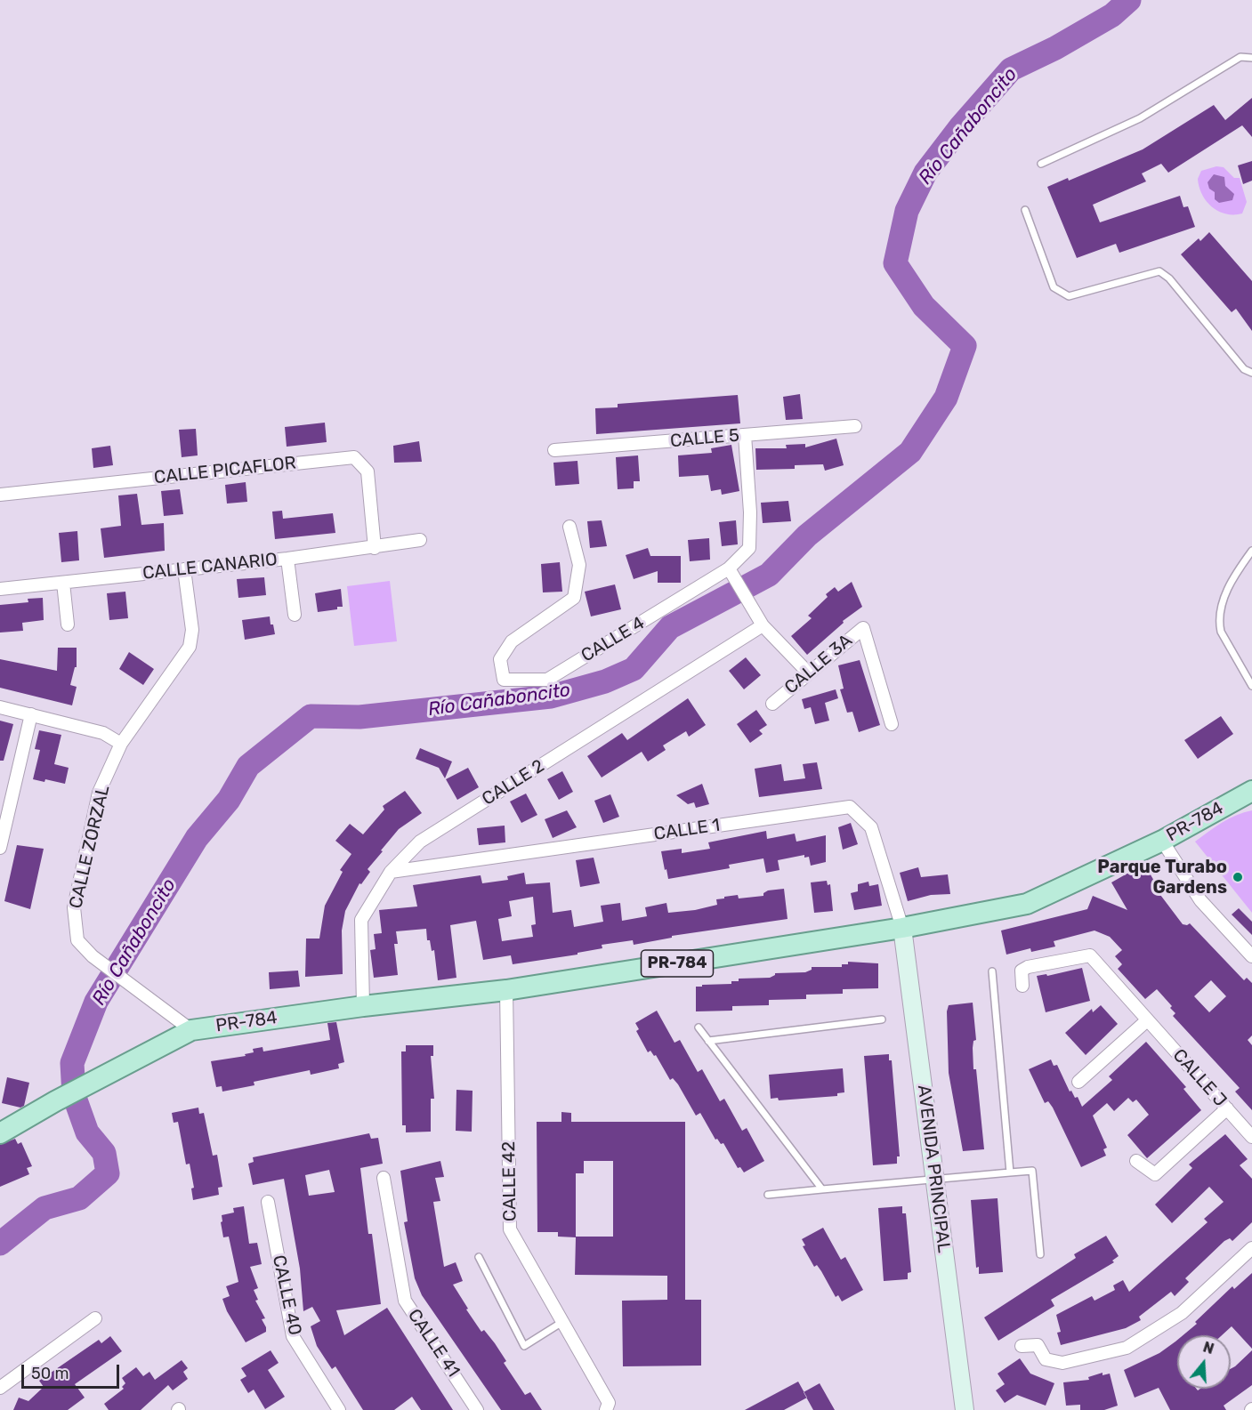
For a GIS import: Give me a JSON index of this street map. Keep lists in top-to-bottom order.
{
  "streets": {
    "main road": ["PR-784"],
    "street": [
      "CALLE 5",
      "CALLE PICAFLOR",
      "CALLE CANARIO",
      "CALLE 4",
      "CALLE 3A",
      "CALLE 2",
      "CALLE 1",
      "CALLE ZORZAL",
      "CALLE J",
      "AVENIDA PRINCIPAL",
      "CALLE 42",
      "CALLE 40",
      "CALLE 41"
    ]
  },
  "crossings": [
    ["CALLE 5", "CALLE 4"],
    ["CALLE PICAFLOR", "CALLE CANARIO"],
    ["CALLE CANARIO", "CALLE ZORZAL"],
    ["CALLE 2", "PR-784"],
    ["CALLE 2", "CALLE 1"],
    ["PR-784", "CALLE 1"],
    ["PR-784", "CALLE ZORZAL"],
    ["PR-784", "AVENIDA PRINCIPAL"],
    ["PR-784", "CALLE 42"],
    ["CALLE 1", "AVENIDA PRINCIPAL"]
  ],
  "water": ["Río Cañaboncito"],
  "places": ["Parque Turabo Gardens"],
  "scale_bar": "50 m",
  "north": "top"
}
